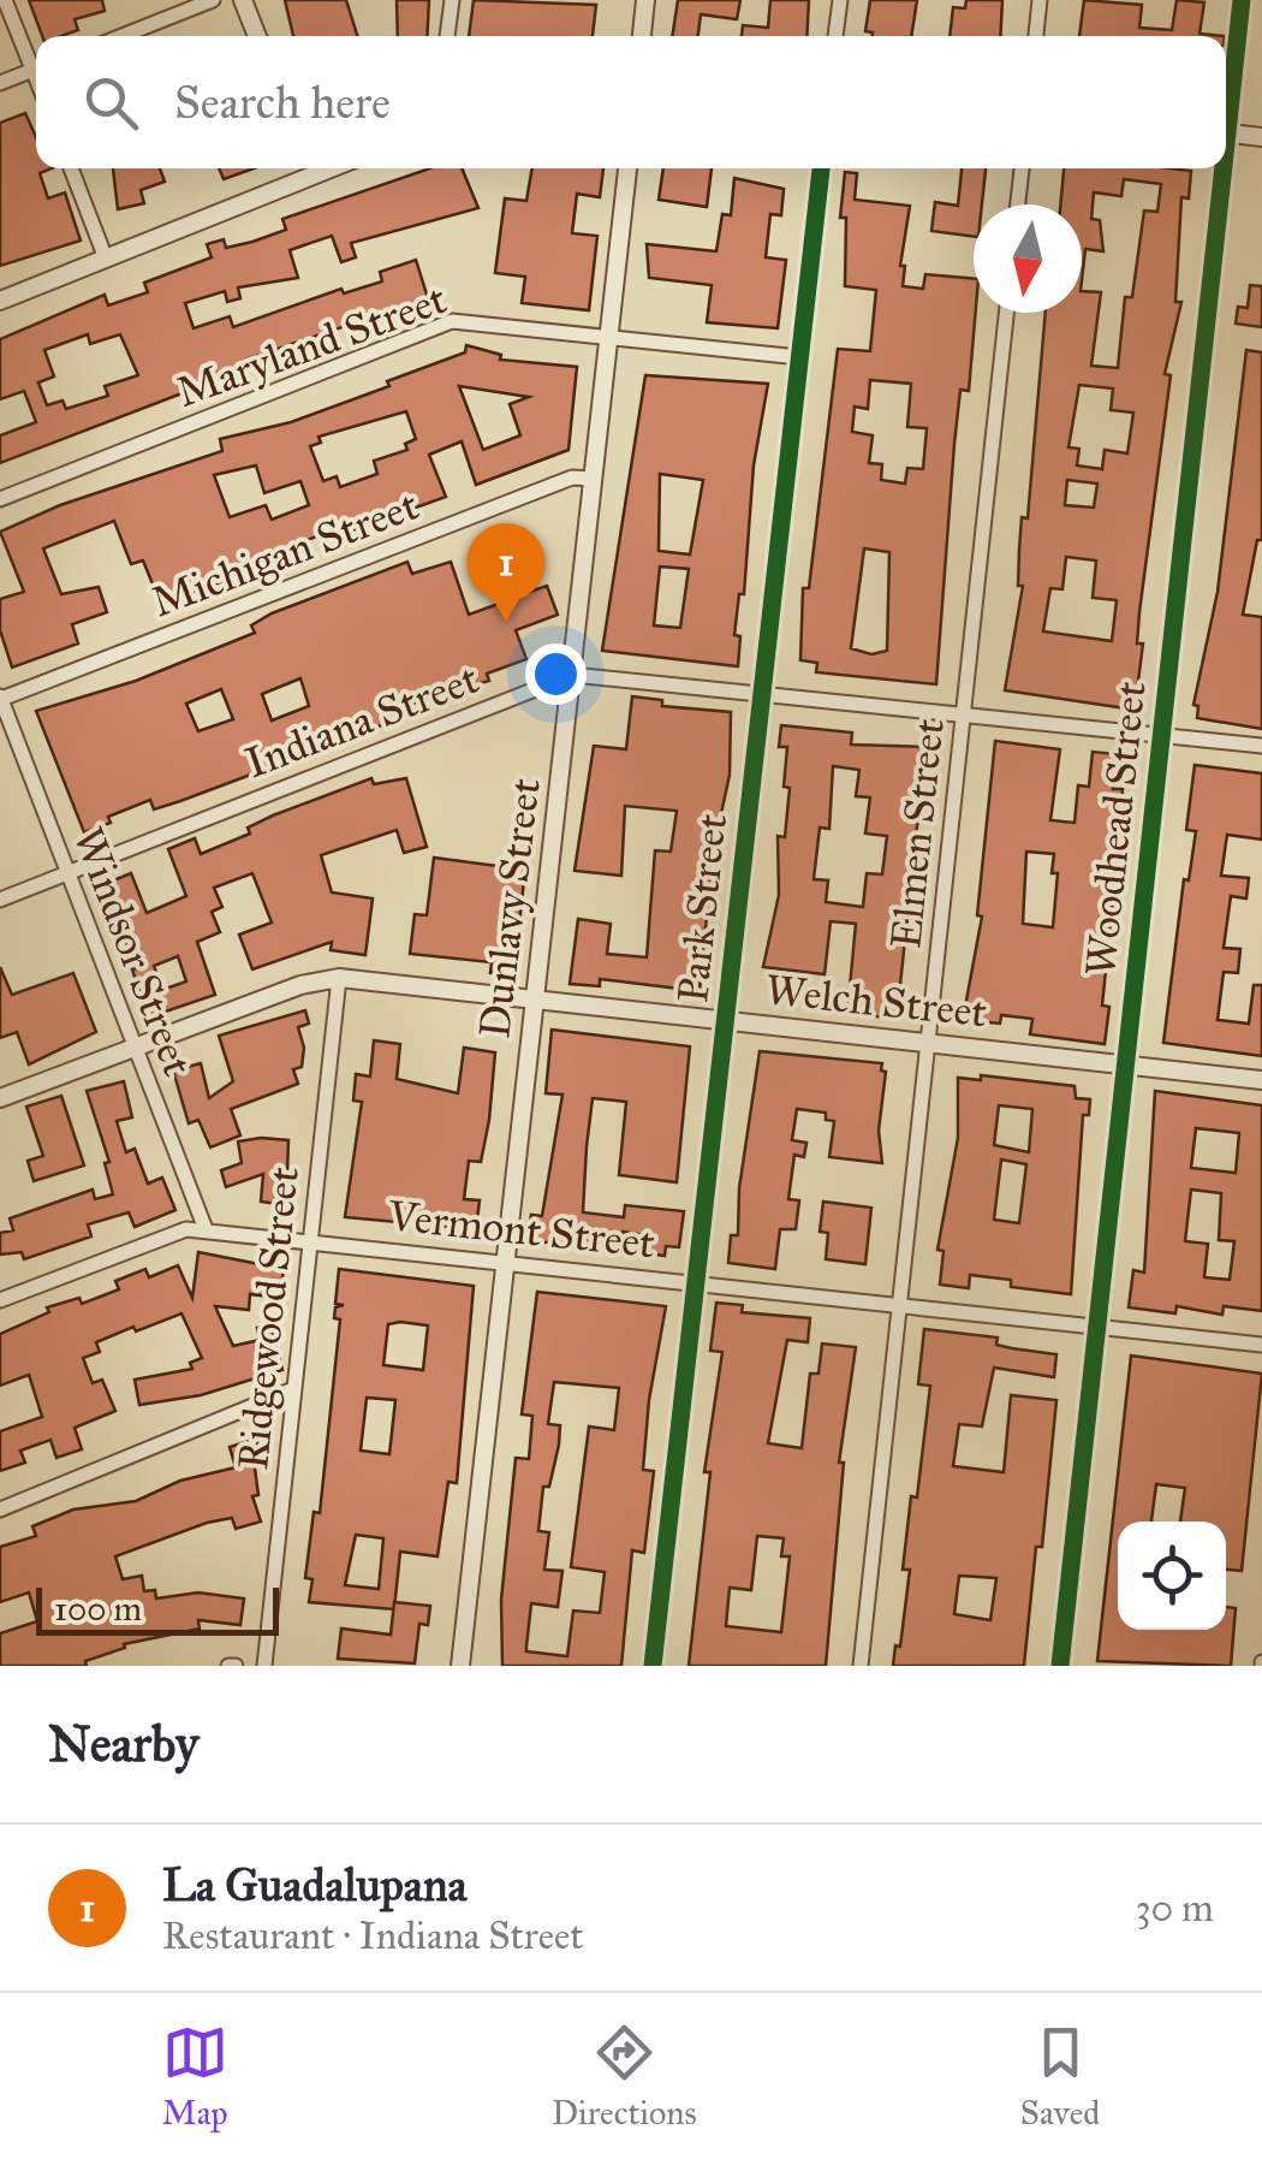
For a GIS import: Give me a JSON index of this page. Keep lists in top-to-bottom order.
{
  "streets": {
    "street": [
      "Maryland Street",
      "Michigan Street",
      "Indiana Street",
      "Woodhead Street",
      "Elmen Street",
      "Dunlavy Street",
      "Park Street",
      "Windsor Street",
      "Welch Street",
      "Vermont Street",
      "Ridgewood Street"
    ]
  },
  "crossings": [
    ["Maryland Street", "Dunlavy Street"],
    ["Maryland Street", "Park Street"],
    ["Michigan Street", "Dunlavy Street"],
    ["Michigan Street", "Windsor Street"],
    ["Indiana Street", "Woodhead Street"],
    ["Indiana Street", "Elmen Street"],
    ["Indiana Street", "Dunlavy Street"],
    ["Indiana Street", "Park Street"],
    ["Indiana Street", "Windsor Street"],
    ["Woodhead Street", "Welch Street"],
    ["Woodhead Street", "Vermont Street"],
    ["Elmen Street", "Welch Street"],
    ["Elmen Street", "Vermont Street"],
    ["Dunlavy Street", "Welch Street"],
    ["Dunlavy Street", "Vermont Street"],
    ["Park Street", "Welch Street"],
    ["Park Street", "Vermont Street"],
    ["Windsor Street", "Welch Street"],
    ["Windsor Street", "Vermont Street"],
    ["Welch Street", "Ridgewood Street"],
    ["Vermont Street", "Ridgewood Street"]
  ],
  "scale_bar": "100 m",
  "north": "bottom",
  "page": {
    "search": "Search here",
    "pins": "1",
    "scale": "100 m",
    "heading": "Nearby",
    "list": [
      {
        "mark": "1",
        "name": "La Guadalupana",
        "note": "Restaurant · Indiana Street",
        "value": "30 m"
      }
    ],
    "nav": ["Map", "Directions", "Saved"]
  }
}
